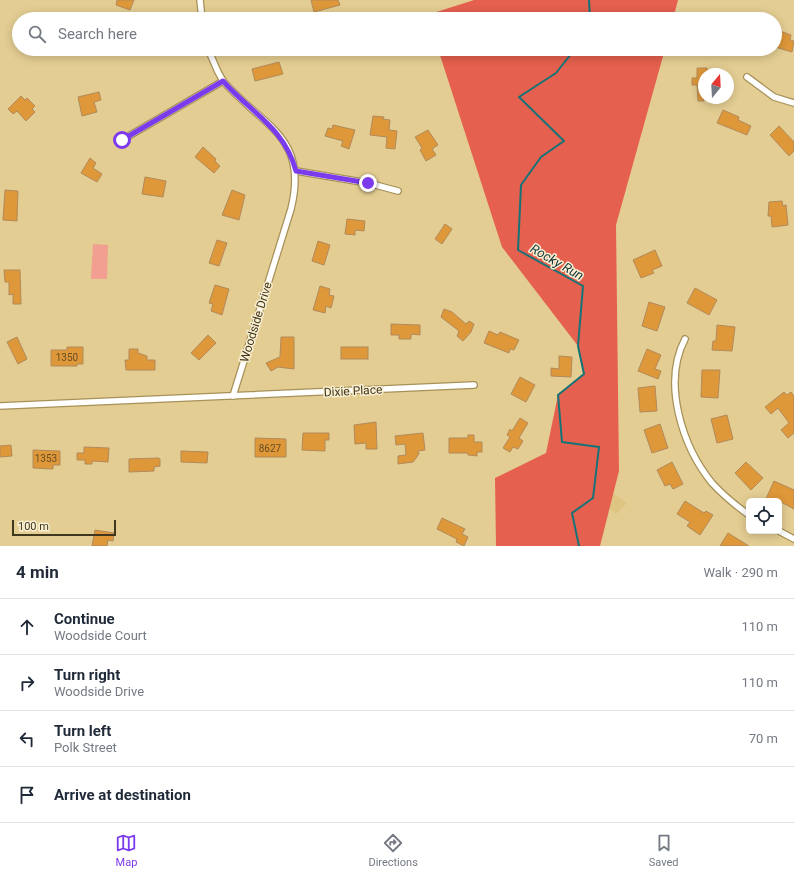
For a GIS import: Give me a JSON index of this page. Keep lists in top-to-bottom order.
{
  "streets": {
    "street": ["Woodside Drive", "Dixie Place"]
  },
  "crossings": [
    ["Woodside Drive", "Dixie Place"]
  ],
  "water": ["Rocky Run"],
  "house_numbers": ["1350", "8627", "1353"],
  "scale_bar": "100 m",
  "north": "top",
  "page": {
    "search": "Search here",
    "scale": "100 m",
    "heading": ["4 min", "Walk · 290 m"],
    "list": [
      ["Continue", "Woodside Court", "110 m"],
      ["Turn right", "Woodside Drive", "110 m"],
      ["Turn left", "Polk Street", "70 m"],
      "Arrive at destination"
    ],
    "nav": ["Map", "Directions", "Saved"]
  }
}
